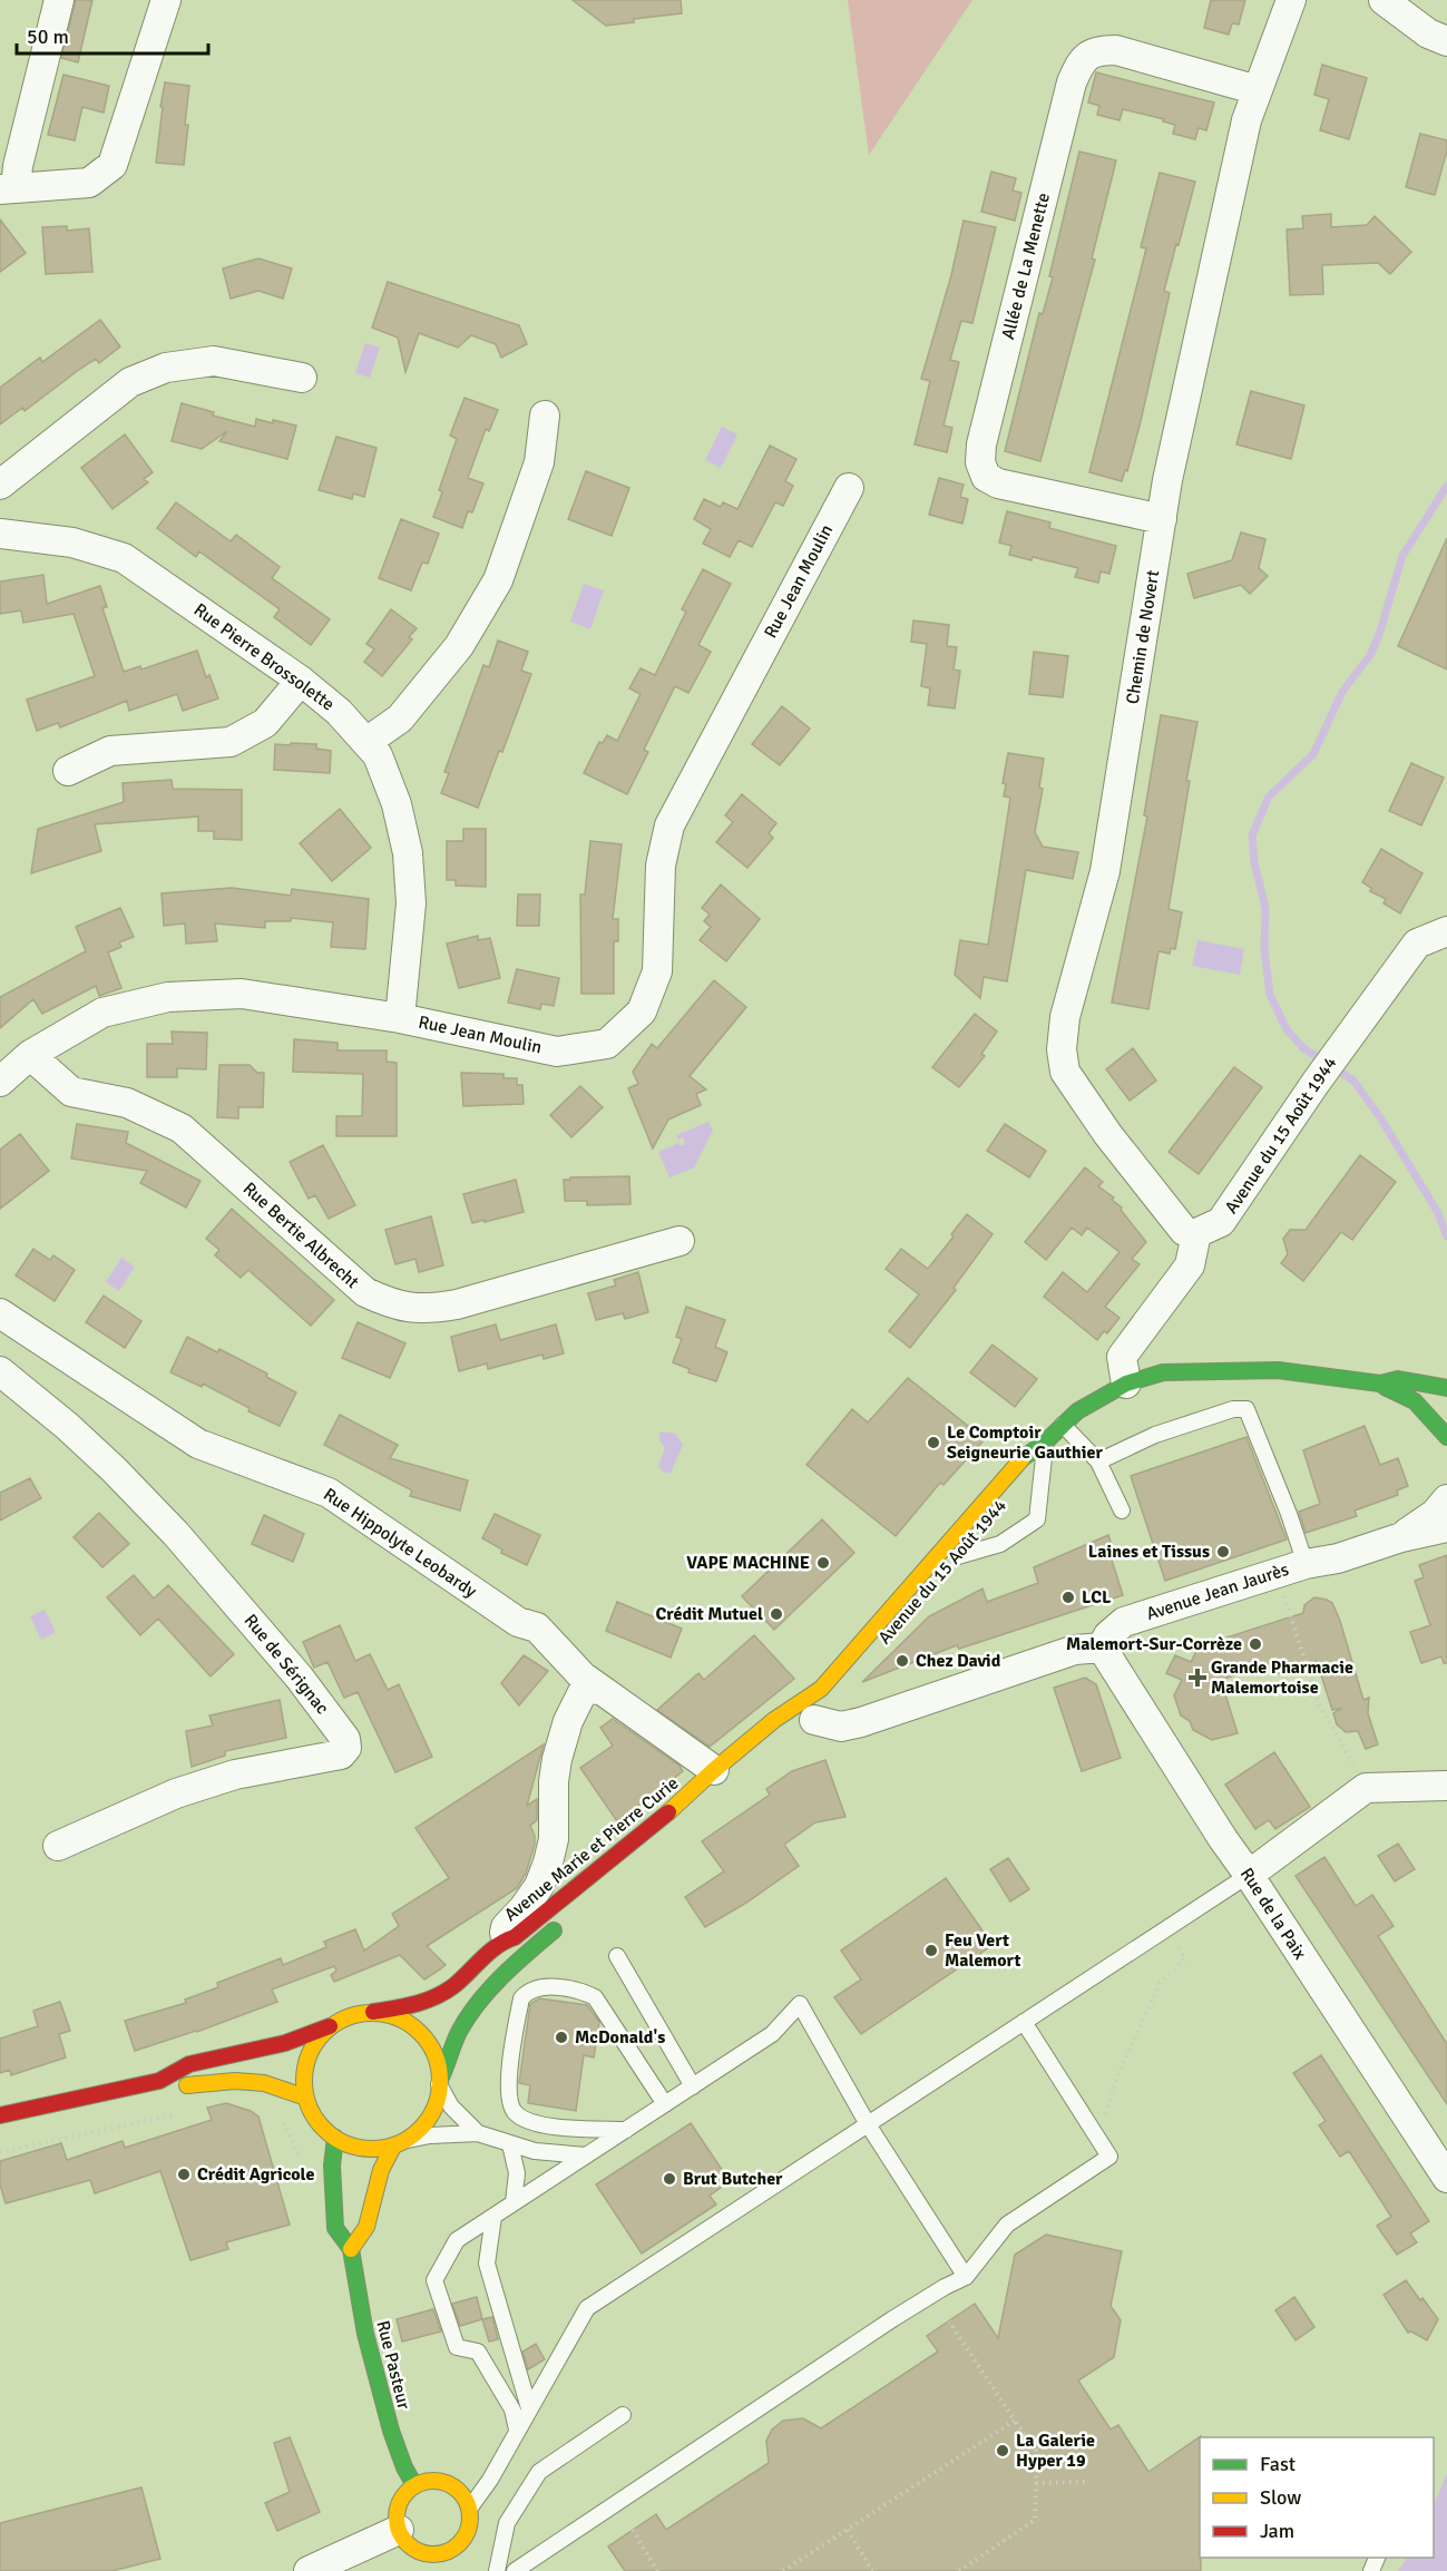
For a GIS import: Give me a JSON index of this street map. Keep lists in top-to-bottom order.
{
  "streets": {
    "main road": ["Avenue du 15 Août 1944", "Avenue Marie et Pierre Curie", "Rue Pasteur"],
    "street": [
      "Allée de La Menette",
      "Rue Jean Moulin",
      "Chemin de Novert",
      "Rue Pierre Brossolette",
      "Rue Bertie Albrecht",
      "Rue Hippolyte Leobardy",
      "Avenue Jean Jaurès",
      "Rue de Sérignac",
      "Rue de la Paix"
    ]
  },
  "crossings": [
    ["Allée de La Menette", "Chemin de Novert"],
    ["Rue Jean Moulin", "Rue Pierre Brossolette"],
    ["Rue Jean Moulin", "Rue Bertie Albrecht"],
    ["Chemin de Novert", "Avenue du 15 Août 1944"],
    ["Avenue du 15 Août 1944", "Avenue Marie et Pierre Curie"],
    ["Rue Hippolyte Leobardy", "Avenue Marie et Pierre Curie"],
    ["Avenue Jean Jaurès", "Rue de la Paix"],
    ["Avenue Marie et Pierre Curie", "Rue Pasteur"]
  ],
  "places": {
    "other": [
      "Le Comptoir Seigneurie Gauthier",
      "Laines et Tissus",
      "VAPE MACHINE",
      "LCL",
      "Crédit Mutuel",
      "Malemort-Sur-Corrèze",
      "Chez David",
      "Feu Vert Malemort",
      "McDonald's",
      "Crédit Agricole",
      "Brut Butcher",
      "La Galerie Hyper 19"
    ],
    "health": ["Grande Pharmacie Malemortoise"]
  },
  "legend": ["Fast", "Slow", "Jam"],
  "scale_bar": "50 m"
}
